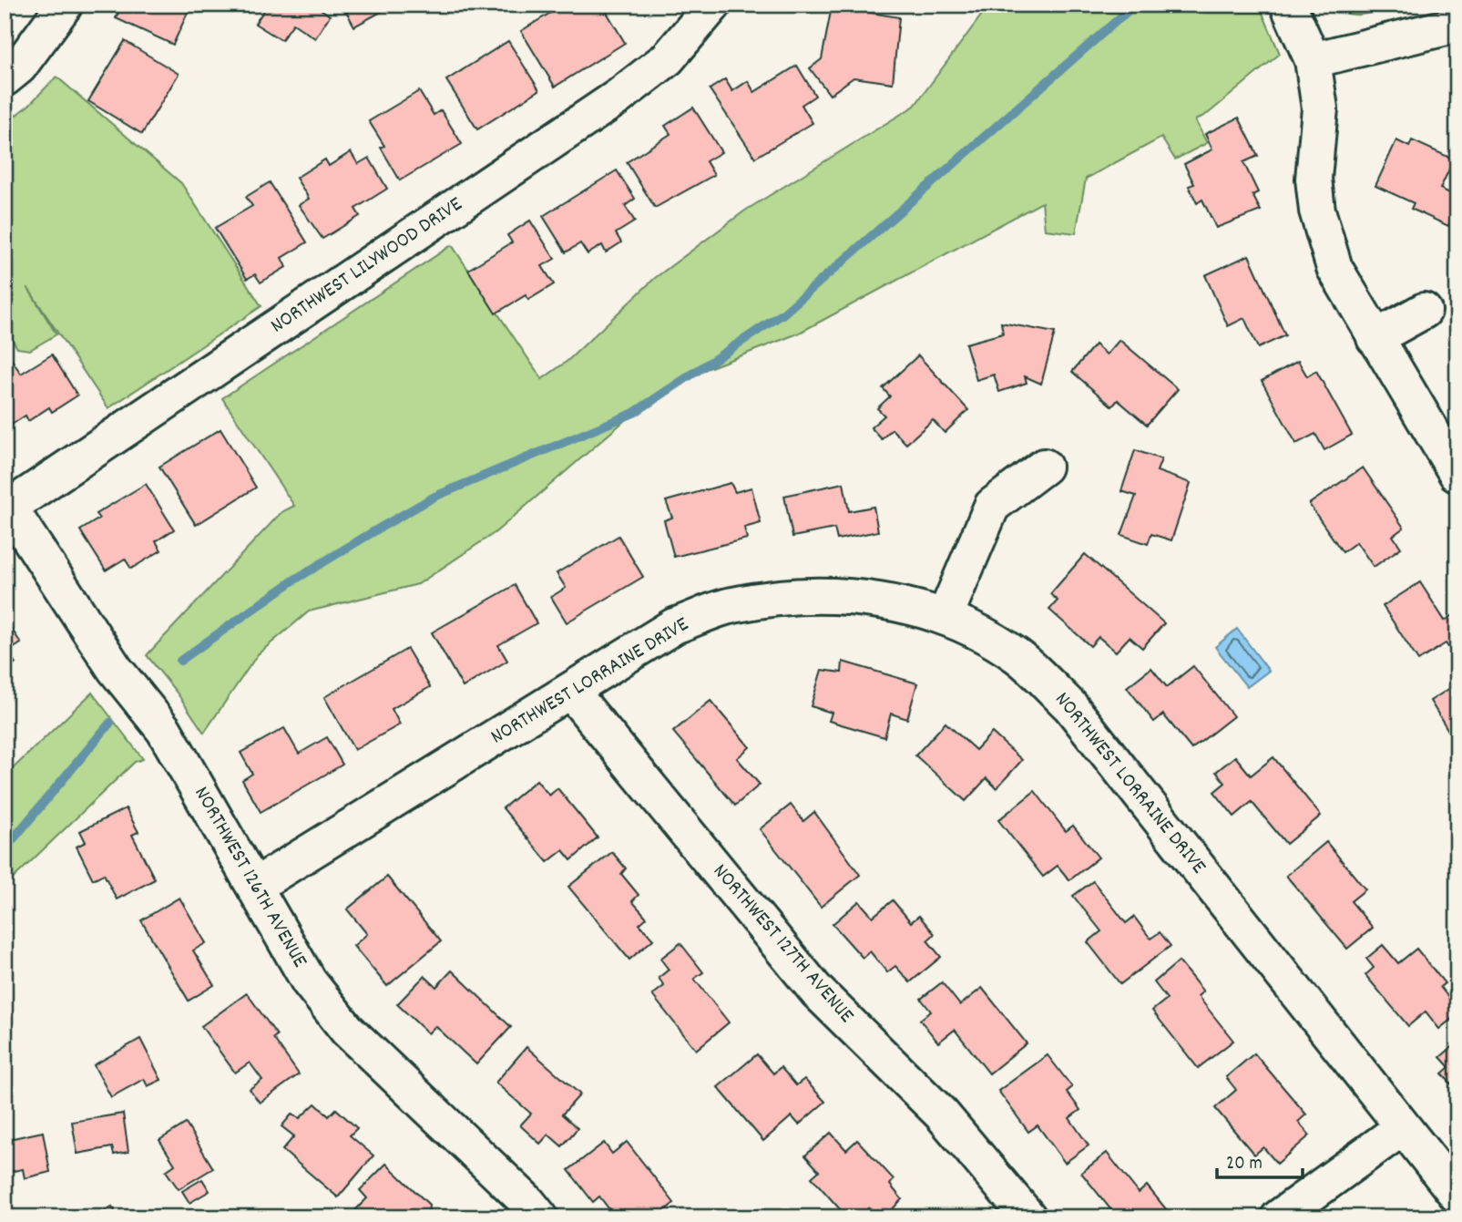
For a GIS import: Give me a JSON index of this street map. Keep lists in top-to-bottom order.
{
  "streets": {
    "street": [
      "NORTHWEST LILYWOOD DRIVE",
      "NORTHWEST LORRAINE DRIVE",
      "NORTHWEST 126TH AVENUE",
      "NORTHWEST 127TH AVENUE"
    ]
  },
  "crossings": [
    ["NORTHWEST LILYWOOD DRIVE", "NORTHWEST 126TH AVENUE"],
    ["NORTHWEST LORRAINE DRIVE", "NORTHWEST 126TH AVENUE"],
    ["NORTHWEST LORRAINE DRIVE", "NORTHWEST 127TH AVENUE"]
  ],
  "scale_bar": "20 m"
}
